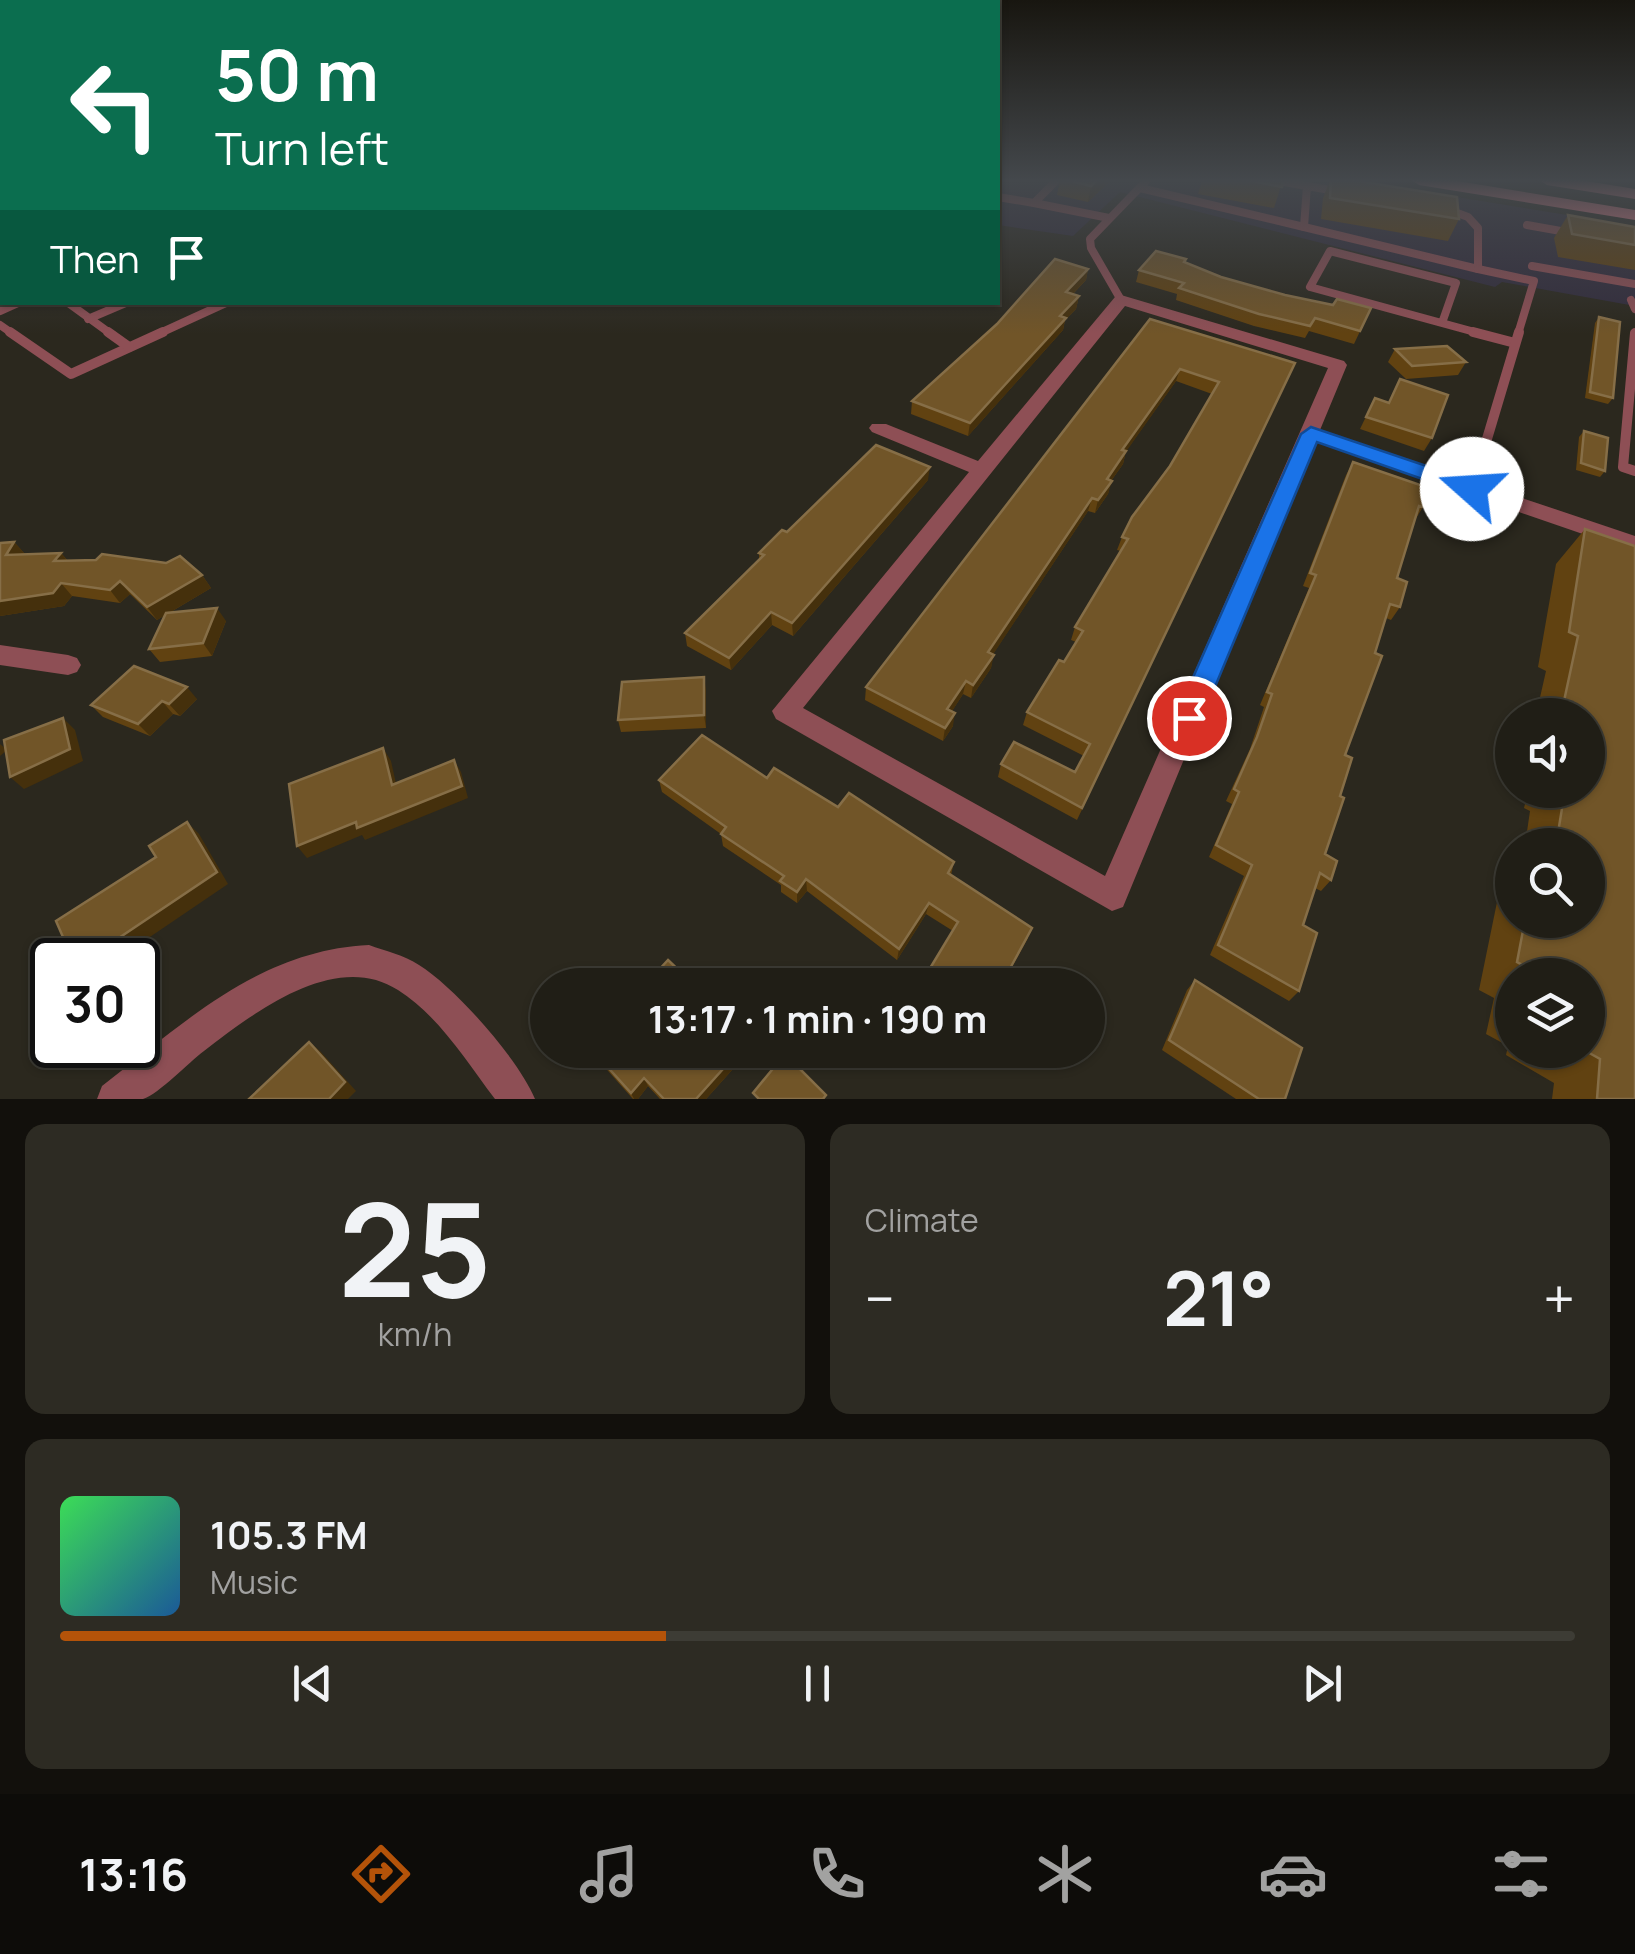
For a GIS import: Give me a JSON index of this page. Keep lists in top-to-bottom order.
{
  "page": {
    "turn": ["50 m", "Turn left"],
    "then": "Then",
    "limit": "30",
    "trip": "13:17 · 1 min · 190 m",
    "tile": [
      ["25", "km/h"],
      "Climate"
    ],
    "heat": ["−", "21°", "+"],
    "song": ["105.3 FM", "Music"],
    "tabs": "13:16"
  }
}
